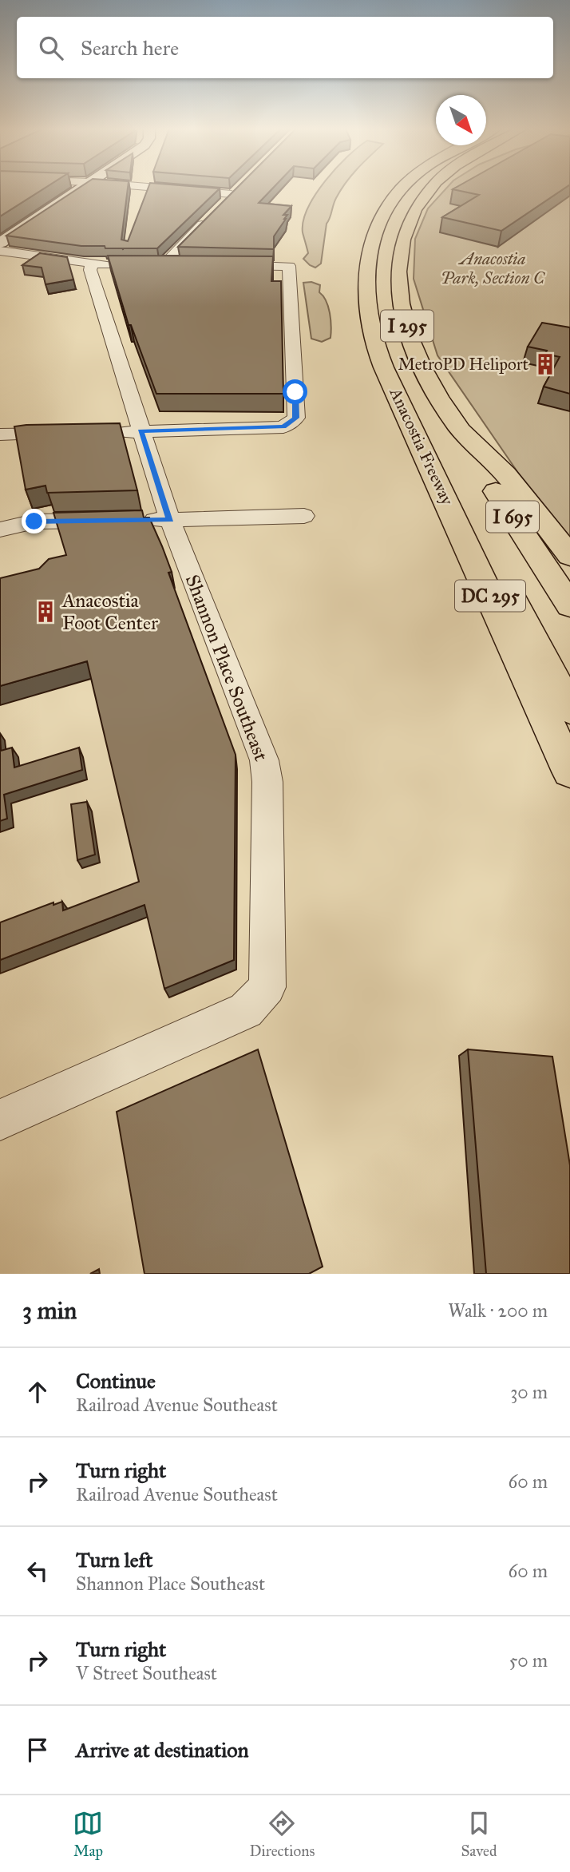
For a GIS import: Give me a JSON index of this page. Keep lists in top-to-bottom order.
{
  "streets": {
    "highway": [
      "I 295",
      "Anacostia Freeway",
      "I 695",
      "DC 295"
    ],
    "street": ["Shannon Place Southeast"]
  },
  "crossings": [
    ["Anacostia Freeway", "I 695"]
  ],
  "parks": ["Anacostia Park, Section C"],
  "places": {
    "building": ["MetroPD Heliport", "Anacostia Foot Center"]
  },
  "north": "bottom right",
  "page": {
    "search": "Search here",
    "heading": ["3 min", "Walk · 200 m"],
    "list": [
      ["Continue", "Railroad Avenue Southeast", "30 m"],
      ["Turn right", "Railroad Avenue Southeast", "60 m"],
      ["Turn left", "Shannon Place Southeast", "60 m"],
      ["Turn right", "V Street Southeast", "50 m"],
      "Arrive at destination"
    ],
    "nav": ["Map", "Directions", "Saved"]
  }
}
